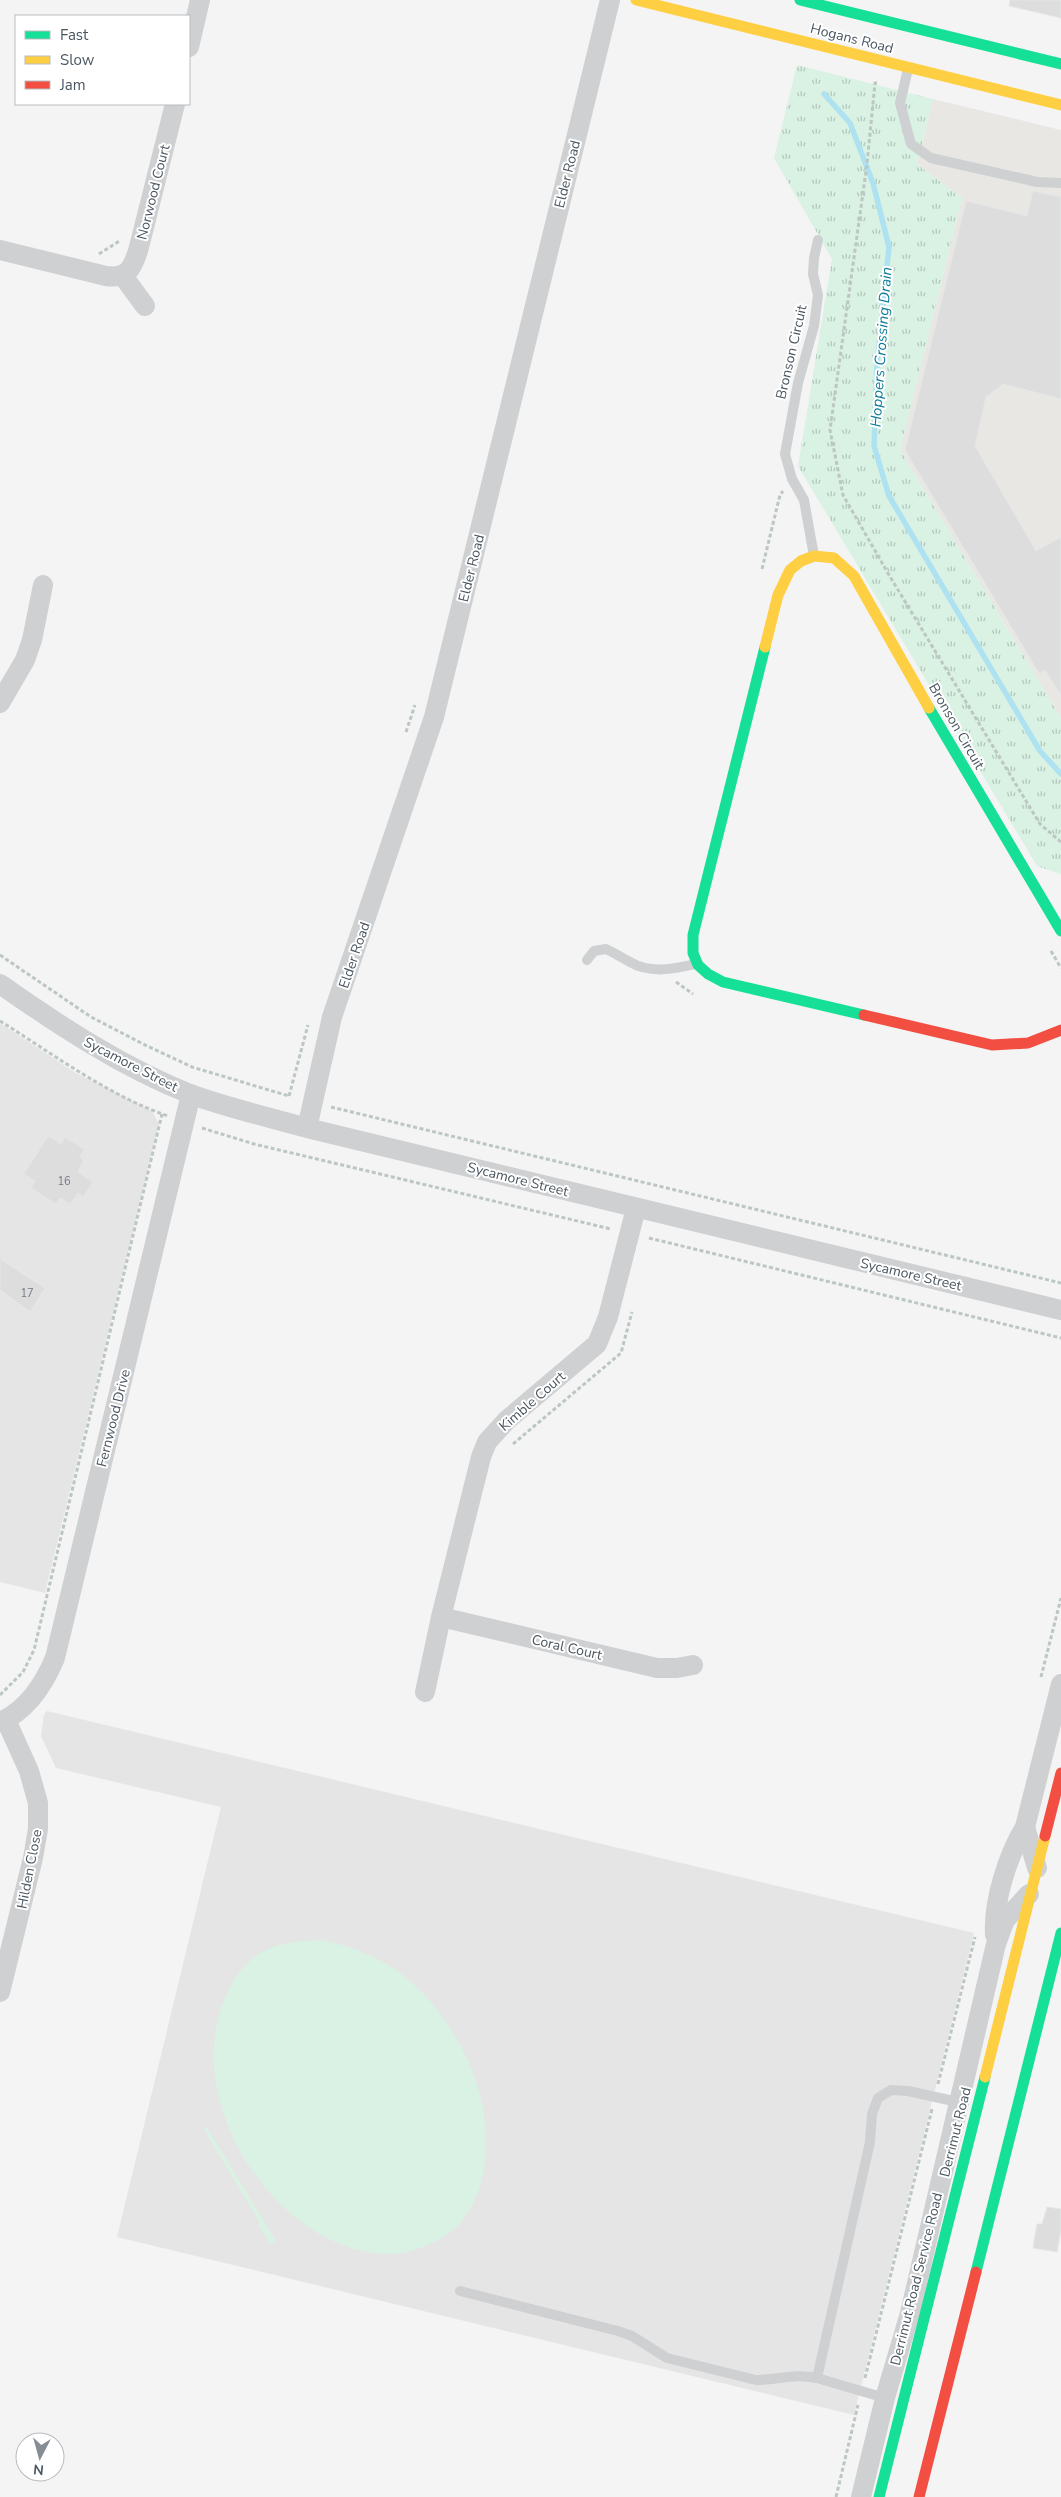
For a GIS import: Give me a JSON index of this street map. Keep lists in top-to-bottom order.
{
  "streets": {
    "main road": ["Hogans Road", "Bronson Circuit", "Derrimut Road"],
    "street": [
      "Elder Road",
      "Norwood Court",
      "Sycamore Street",
      "Kimble Court",
      "Fernwood Drive",
      "Coral Court",
      "Hilden Close",
      "Derrimut Road Service Road"
    ]
  },
  "crossings": [
    ["Elder Road", "Sycamore Street"],
    ["Sycamore Street", "Kimble Court"],
    ["Sycamore Street", "Fernwood Drive"],
    ["Kimble Court", "Coral Court"],
    ["Fernwood Drive", "Hilden Close"],
    ["Derrimut Road", "Derrimut Road Service Road"]
  ],
  "water": ["Hoppers Crossing Drain"],
  "house_numbers": ["16", "17"],
  "legend": ["Fast", "Slow", "Jam"],
  "north": "bottom"
}
